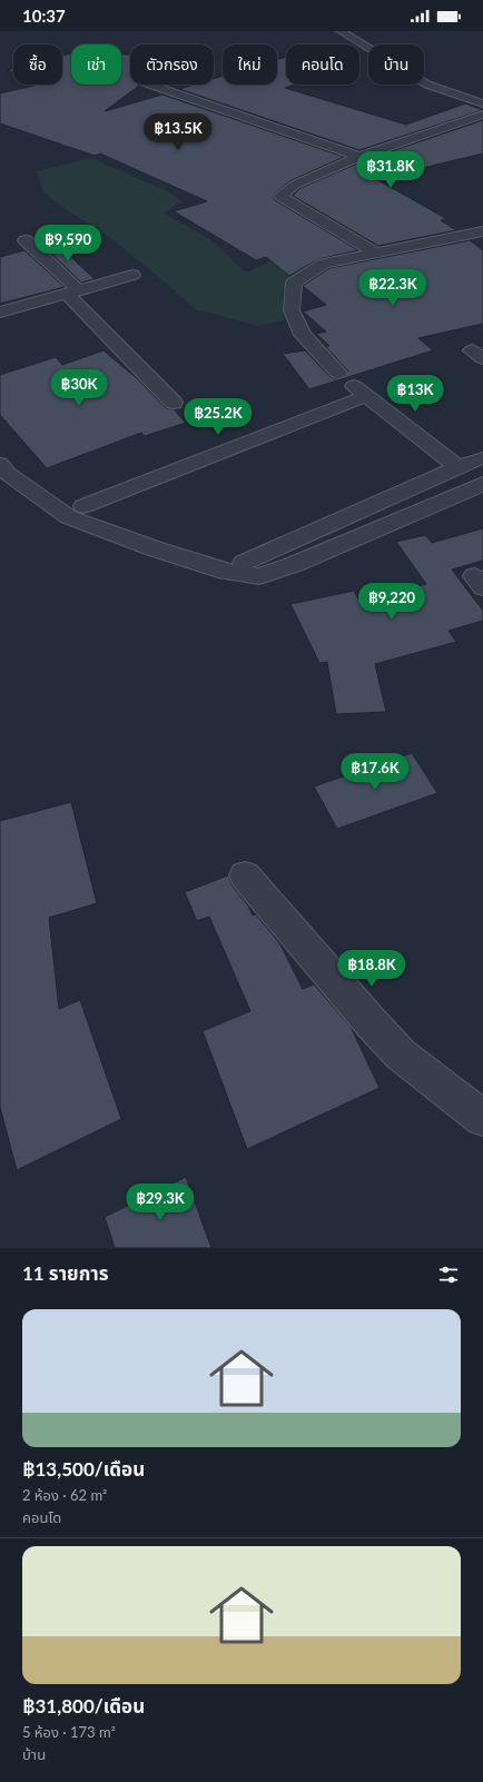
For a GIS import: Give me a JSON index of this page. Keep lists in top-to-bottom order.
{
  "page": {
    "status": "10:37",
    "chip": [
      "ซื้อ",
      "เช่า",
      "ตัวกรอง",
      "ใหม่",
      "คอนโด",
      "บ้าน"
    ],
    "price": [
      "฿13.5K",
      "฿31.8K",
      "฿9,590",
      "฿22.3K",
      "฿30K",
      "฿13K",
      "฿25.2K",
      "฿9,220",
      "฿17.6K",
      "฿18.8K",
      "฿29.3K"
    ],
    "heading": "11 รายการ",
    "list": [
      {
        "name": "฿13,500/เดือน",
        "note": "2 ห้อง · 62 m² · คอนโด"
      },
      {
        "name": "฿31,800/เดือน",
        "note": "5 ห้อง · 173 m² · บ้าน"
      }
    ]
  }
}
